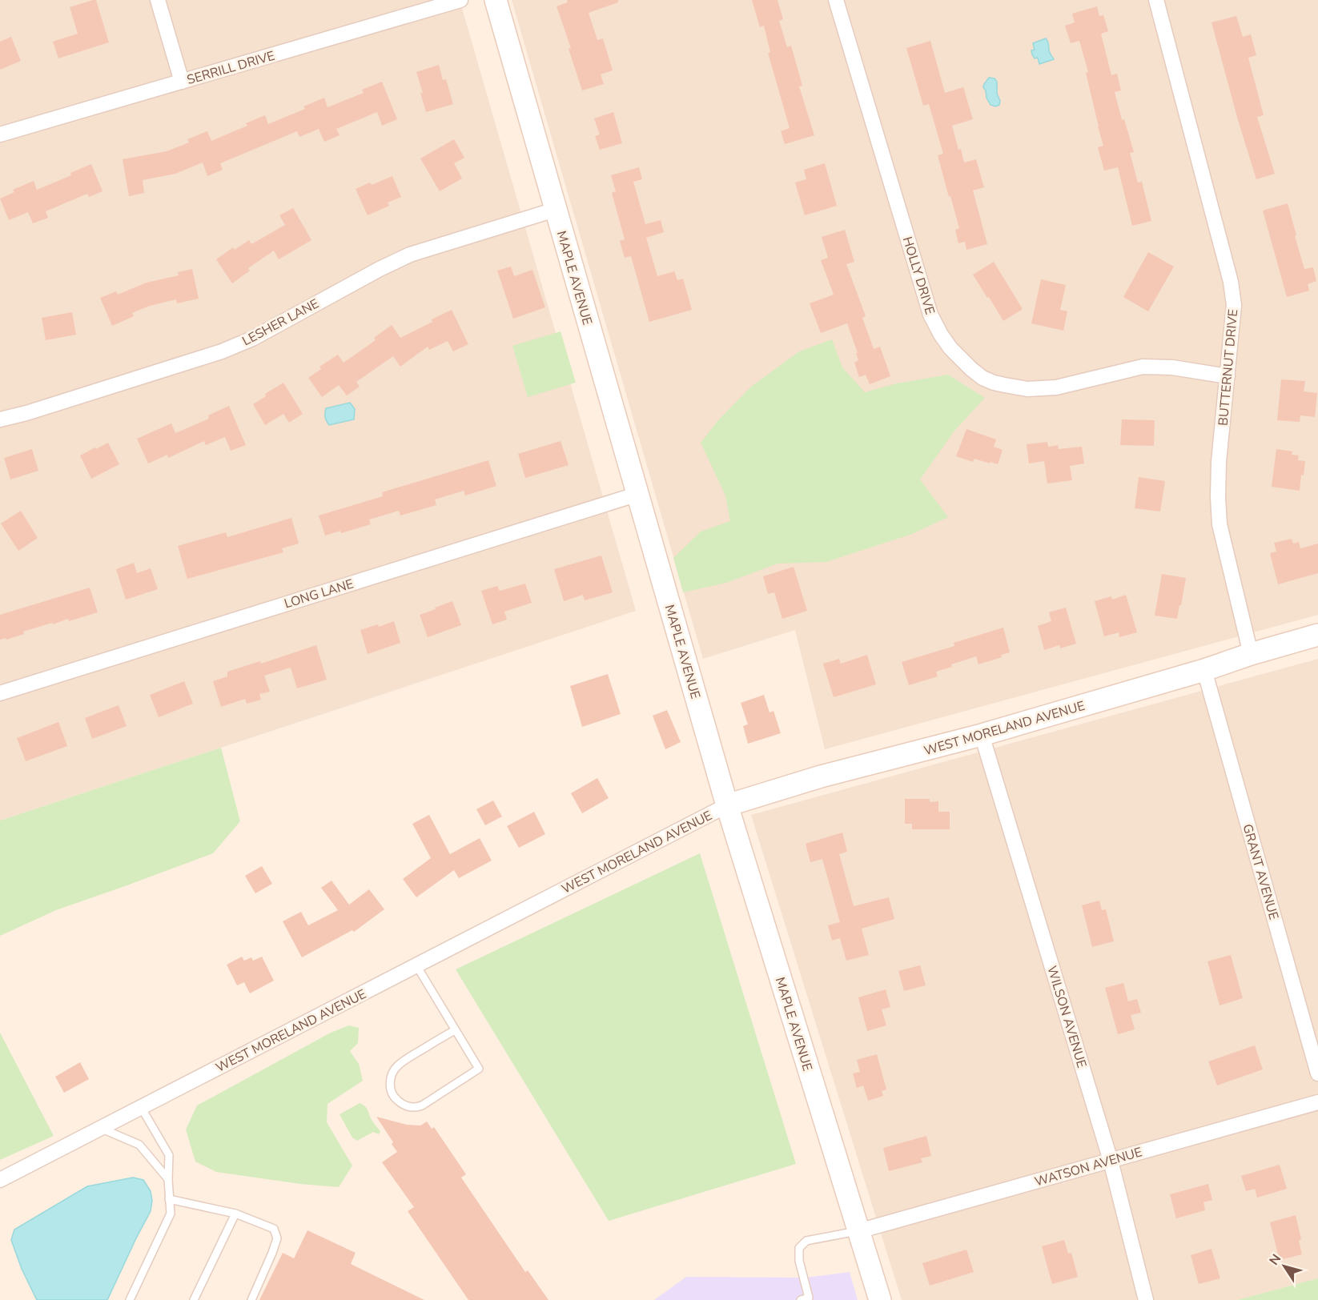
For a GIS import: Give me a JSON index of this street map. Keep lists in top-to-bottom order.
{
  "streets": {
    "street": [
      "SERRILL DRIVE",
      "HOLLY DRIVE",
      "MAPLE AVENUE",
      "LESHER LANE",
      "BUTTERNUT DRIVE",
      "LONG LANE",
      "WEST MORELAND AVENUE",
      "GRANT AVENUE",
      "WILSON AVENUE",
      "WATSON AVENUE"
    ]
  },
  "crossings": [
    ["HOLLY DRIVE", "BUTTERNUT DRIVE"],
    ["MAPLE AVENUE", "LESHER LANE"],
    ["MAPLE AVENUE", "LONG LANE"],
    ["MAPLE AVENUE", "WEST MORELAND AVENUE"],
    ["MAPLE AVENUE", "WATSON AVENUE"],
    ["BUTTERNUT DRIVE", "WEST MORELAND AVENUE"],
    ["WEST MORELAND AVENUE", "GRANT AVENUE"],
    ["WEST MORELAND AVENUE", "WILSON AVENUE"],
    ["WILSON AVENUE", "WATSON AVENUE"]
  ],
  "north": "top left"
}
